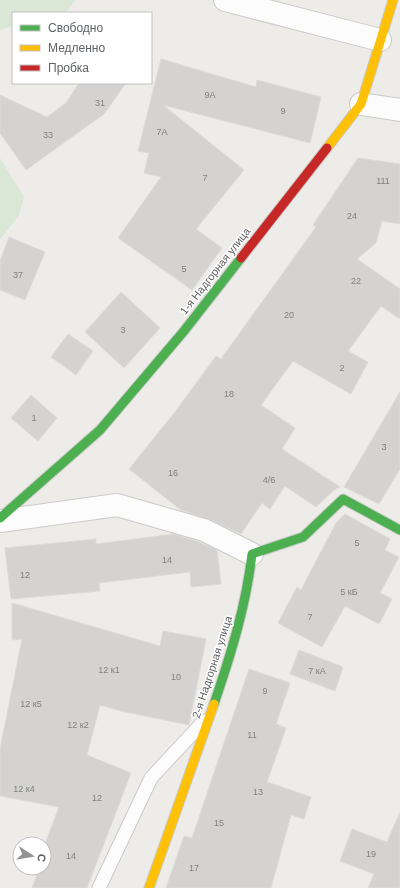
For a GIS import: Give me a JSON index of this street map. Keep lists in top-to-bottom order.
{
  "streets": {
    "street": ["1-я Надгорная улица", "2-я Надгорная улица"]
  },
  "house_numbers": [
    "9А",
    "31",
    "9",
    "7А",
    "33",
    "7",
    "111",
    "24",
    "5",
    "37",
    "22",
    "20",
    "3",
    "2",
    "18",
    "1",
    "3",
    "16",
    "4/6",
    "5",
    "14",
    "12",
    "5 кБ",
    "7",
    "12 к1",
    "7 кА",
    "10",
    "9",
    "12 к5",
    "12 к2",
    "11",
    "12 к4",
    "13",
    "12",
    "15",
    "19",
    "14",
    "17"
  ],
  "legend": ["Свободно", "Медленно", "Пробка"],
  "north": "right"
}
